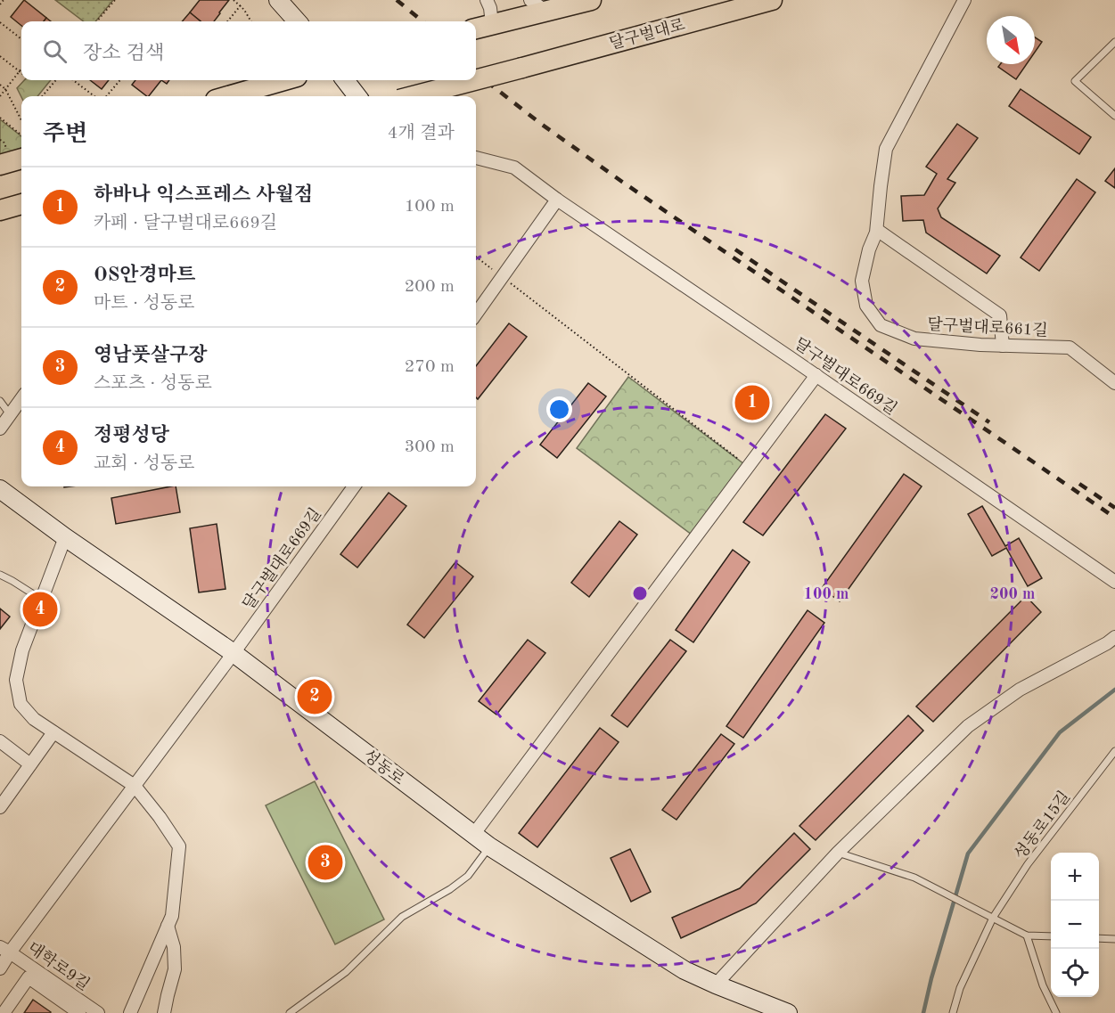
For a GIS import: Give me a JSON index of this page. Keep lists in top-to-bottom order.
{
  "streets": {
    "main road": ["달구벌대로"],
    "street": [
      "달구벌대로661길",
      "달구벌대로669길",
      "성동로",
      "대학로9길"
    ],
    "lane": ["성동로15길"]
  },
  "crossings": [
    ["달구벌대로669길", "성동로"],
    ["달구벌대로669길", "대학로9길"]
  ],
  "north": "bottom right",
  "page": {
    "search": "장소 검색",
    "heading": ["주변", "4개 결과"],
    "list": [
      {
        "mark": "1",
        "name": "하바나 익스프레스 사월점",
        "note": "카페 · 달구벌대로669길",
        "value": "100 m"
      },
      {
        "mark": "2",
        "name": "OS안경마트",
        "note": "마트 · 성동로",
        "value": "200 m"
      },
      {
        "mark": "3",
        "name": "영남풋살구장",
        "note": "스포츠 · 성동로",
        "value": "270 m"
      },
      {
        "mark": "4",
        "name": "정평성당",
        "note": "교회 · 성동로",
        "value": "300 m"
      }
    ],
    "pins": [
      "1",
      "4",
      "2",
      "3"
    ],
    "map_buttons": ["+", "−"]
  },
  "rings": ["100 m", "200 m"]
}
